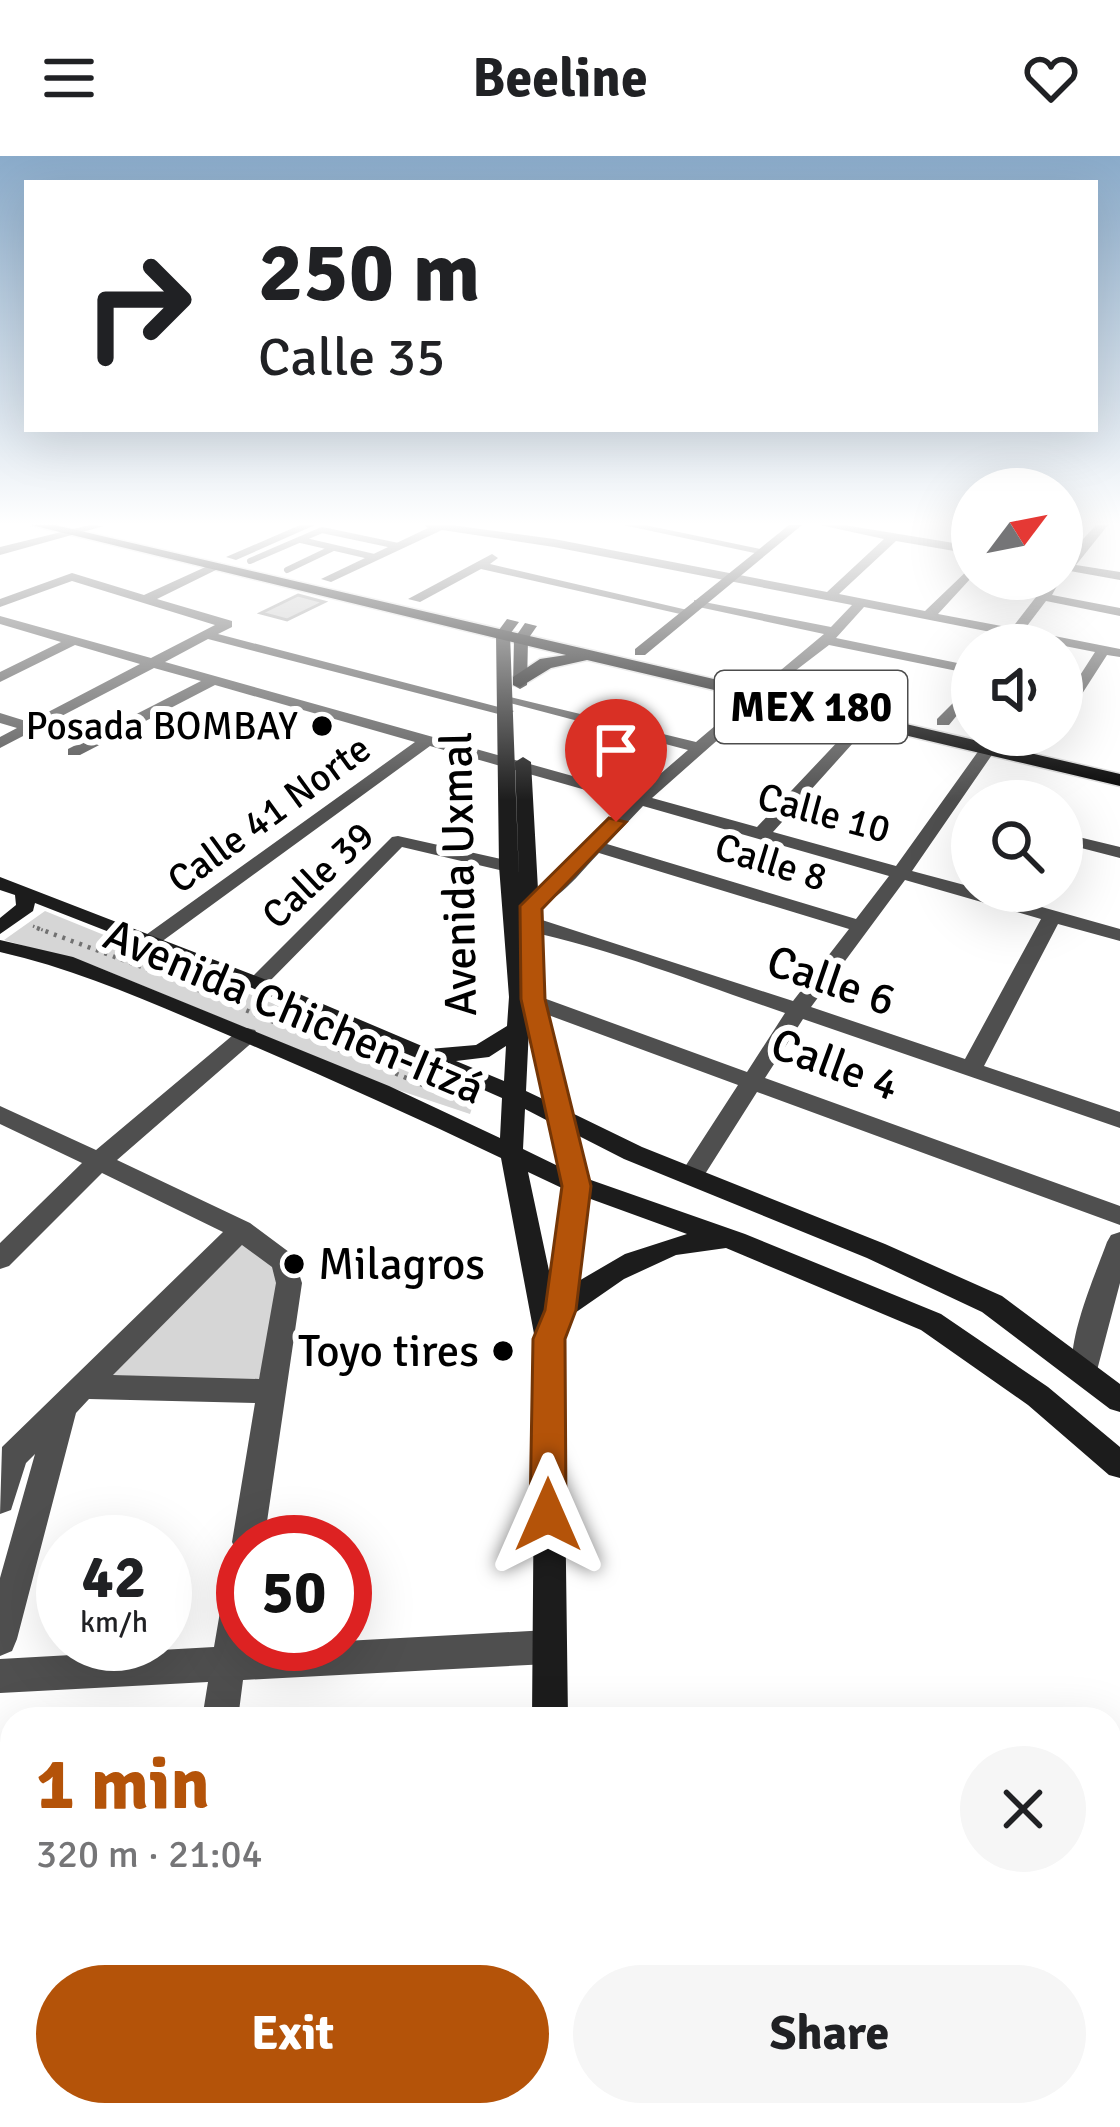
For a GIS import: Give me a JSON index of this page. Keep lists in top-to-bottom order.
{
  "streets": {
    "main road": ["MEX 180", "Avenida Uxmal", "Avenida Chichen-Itzá"],
    "street": [
      "Calle 10",
      "Calle 41 Norte",
      "Calle 8",
      "Calle 39",
      "Calle 6",
      "Calle 4"
    ]
  },
  "crossings": [
    ["MEX 180", "Avenida Uxmal"],
    ["Calle 10", "Calle 41 Norte"],
    ["Calle 10", "Avenida Uxmal"],
    ["Calle 41 Norte", "Avenida Chichen-Itzá"],
    ["Avenida Uxmal", "Calle 39"],
    ["Avenida Uxmal", "Calle 6"],
    ["Avenida Uxmal", "Avenida Chichen-Itzá"],
    ["Avenida Uxmal", "Calle 4"],
    ["Calle 39", "Avenida Chichen-Itzá"]
  ],
  "places": ["Posada BOMBAY", "Milagros", "Toyo tires"],
  "north": "top right",
  "page": {
    "header": "Beeline",
    "turn": ["250 m", "Calle 35"],
    "speed": "42 km/h",
    "limit": "50",
    "heading": ["1 min", "320 m · 21:04"],
    "buttons": ["Exit", "Share"]
  }
}
